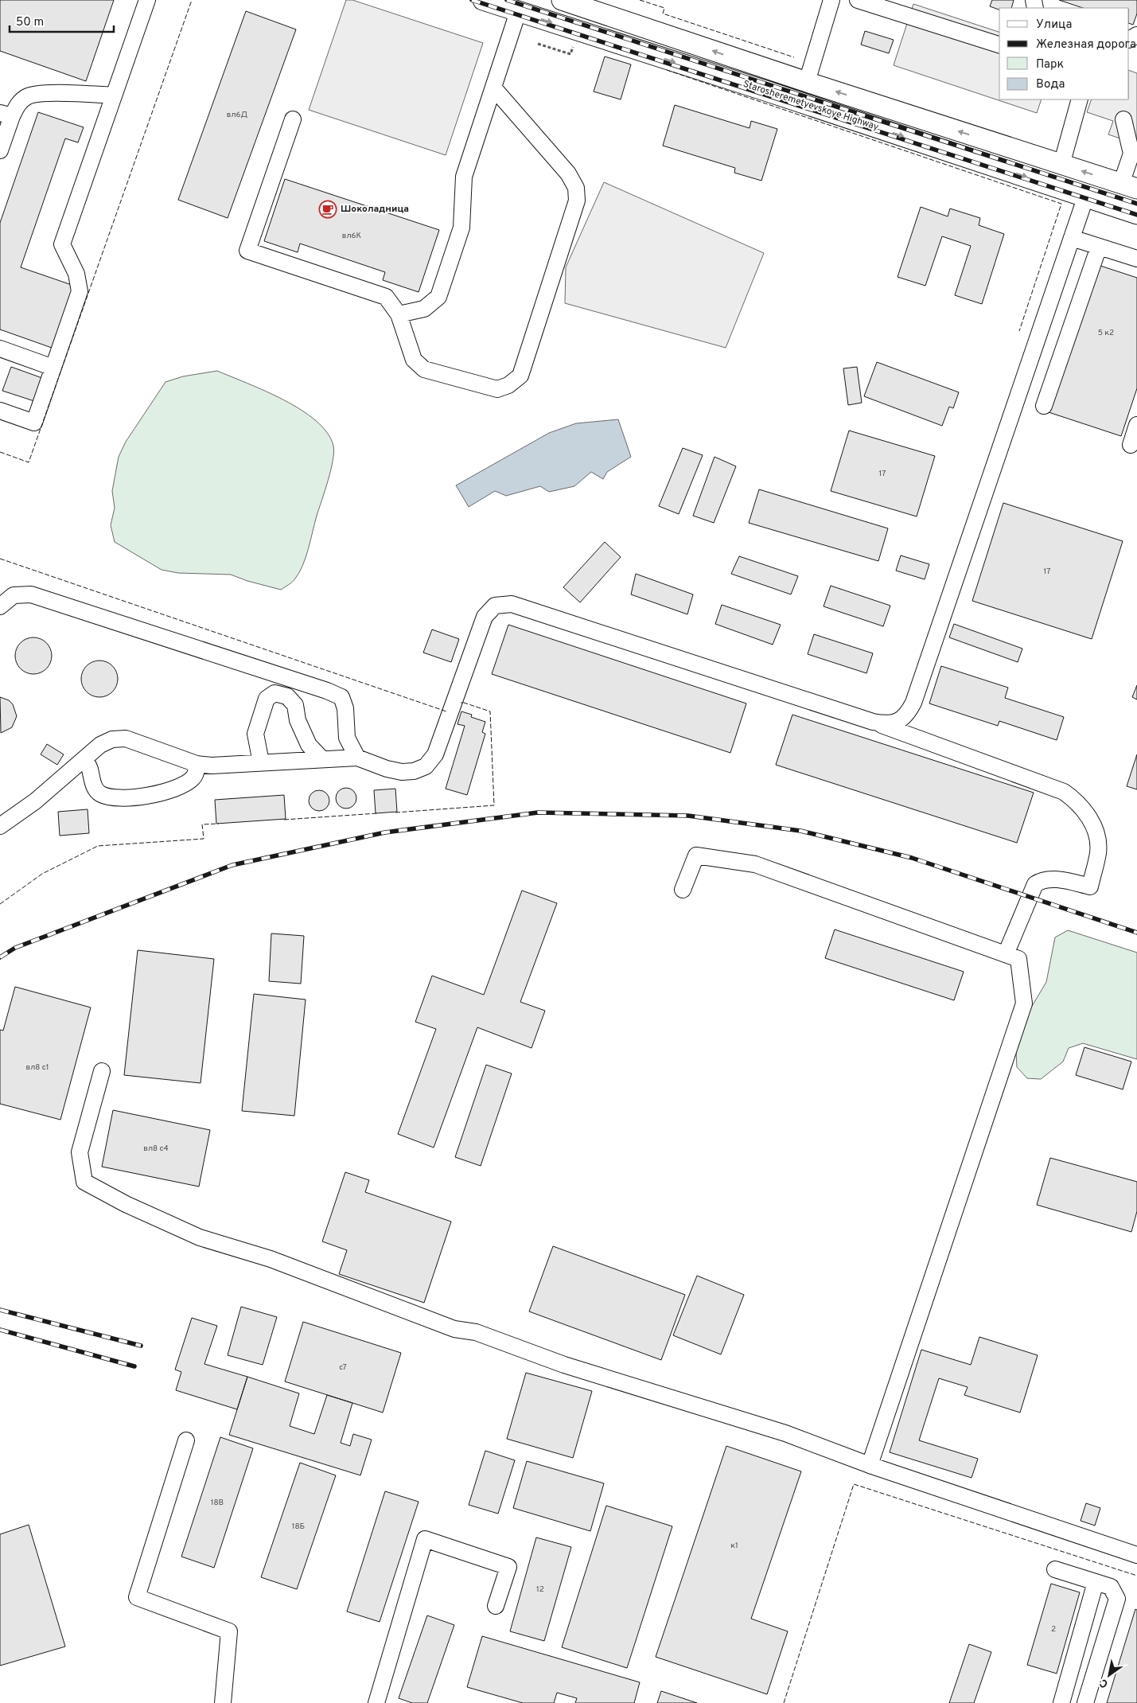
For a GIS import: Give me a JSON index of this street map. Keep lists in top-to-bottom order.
{
  "streets": {
    "main road": ["Starosheremetyevskoye Highway"]
  },
  "places": {
    "cafe": ["Шоколадница"]
  },
  "house_numbers": [
    "вл6Д",
    "вл6К",
    "5 к2",
    "17",
    "17",
    "вл8 с1",
    "вл8 с4",
    "c7",
    "18В",
    "18Б",
    "к1",
    "12",
    "2"
  ],
  "legend": [
    "Улица",
    "Железная дорога",
    "Парк",
    "Вода"
  ],
  "scale_bar": "50 m",
  "north": "bottom left"
}
